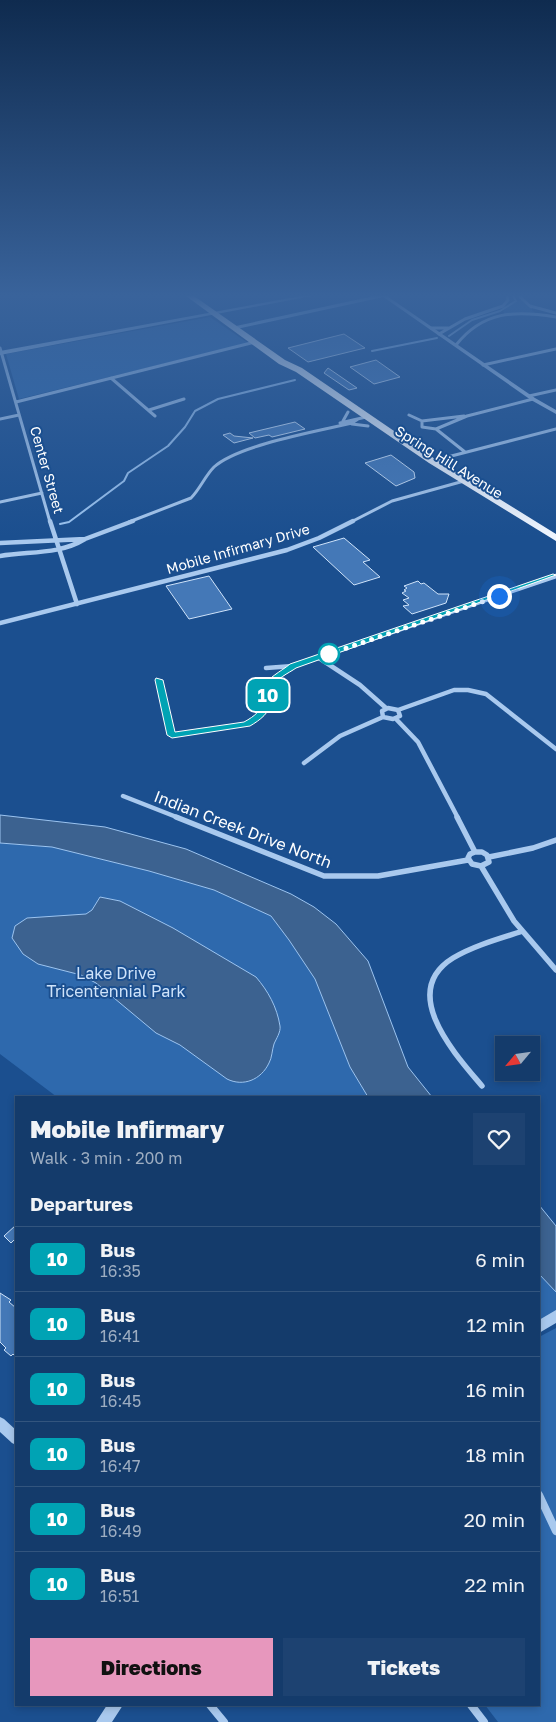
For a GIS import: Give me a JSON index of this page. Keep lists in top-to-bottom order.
{
  "streets": {
    "main road": ["Spring Hill Avenue"],
    "street": ["Center Street", "Mobile Infirmary Drive", "Indian Creek Drive North"]
  },
  "crossings": [
    ["Spring Hill Avenue", "Mobile Infirmary Drive"],
    ["Center Street", "Mobile Infirmary Drive"]
  ],
  "parks": ["Lake Drive Tricentennial Park"],
  "lines": ["bus line 10"],
  "north": "bottom left",
  "page": {
    "on_map": "10",
    "heading": [
      ["Mobile Infirmary", "Walk · 3 min · 200 m"],
      "Departures"
    ],
    "list": [
      {
        "mark": "10",
        "name": "Bus",
        "note": "16:35",
        "value": "6 min"
      },
      {
        "mark": "10",
        "name": "Bus",
        "note": "16:41",
        "value": "12 min"
      },
      {
        "mark": "10",
        "name": "Bus",
        "note": "16:45",
        "value": "16 min"
      },
      {
        "mark": "10",
        "name": "Bus",
        "note": "16:47",
        "value": "18 min"
      },
      {
        "mark": "10",
        "name": "Bus",
        "note": "16:49",
        "value": "20 min"
      },
      {
        "mark": "10",
        "name": "Bus",
        "note": "16:51",
        "value": "22 min"
      }
    ],
    "buttons": ["Directions", "Tickets"]
  }
}
